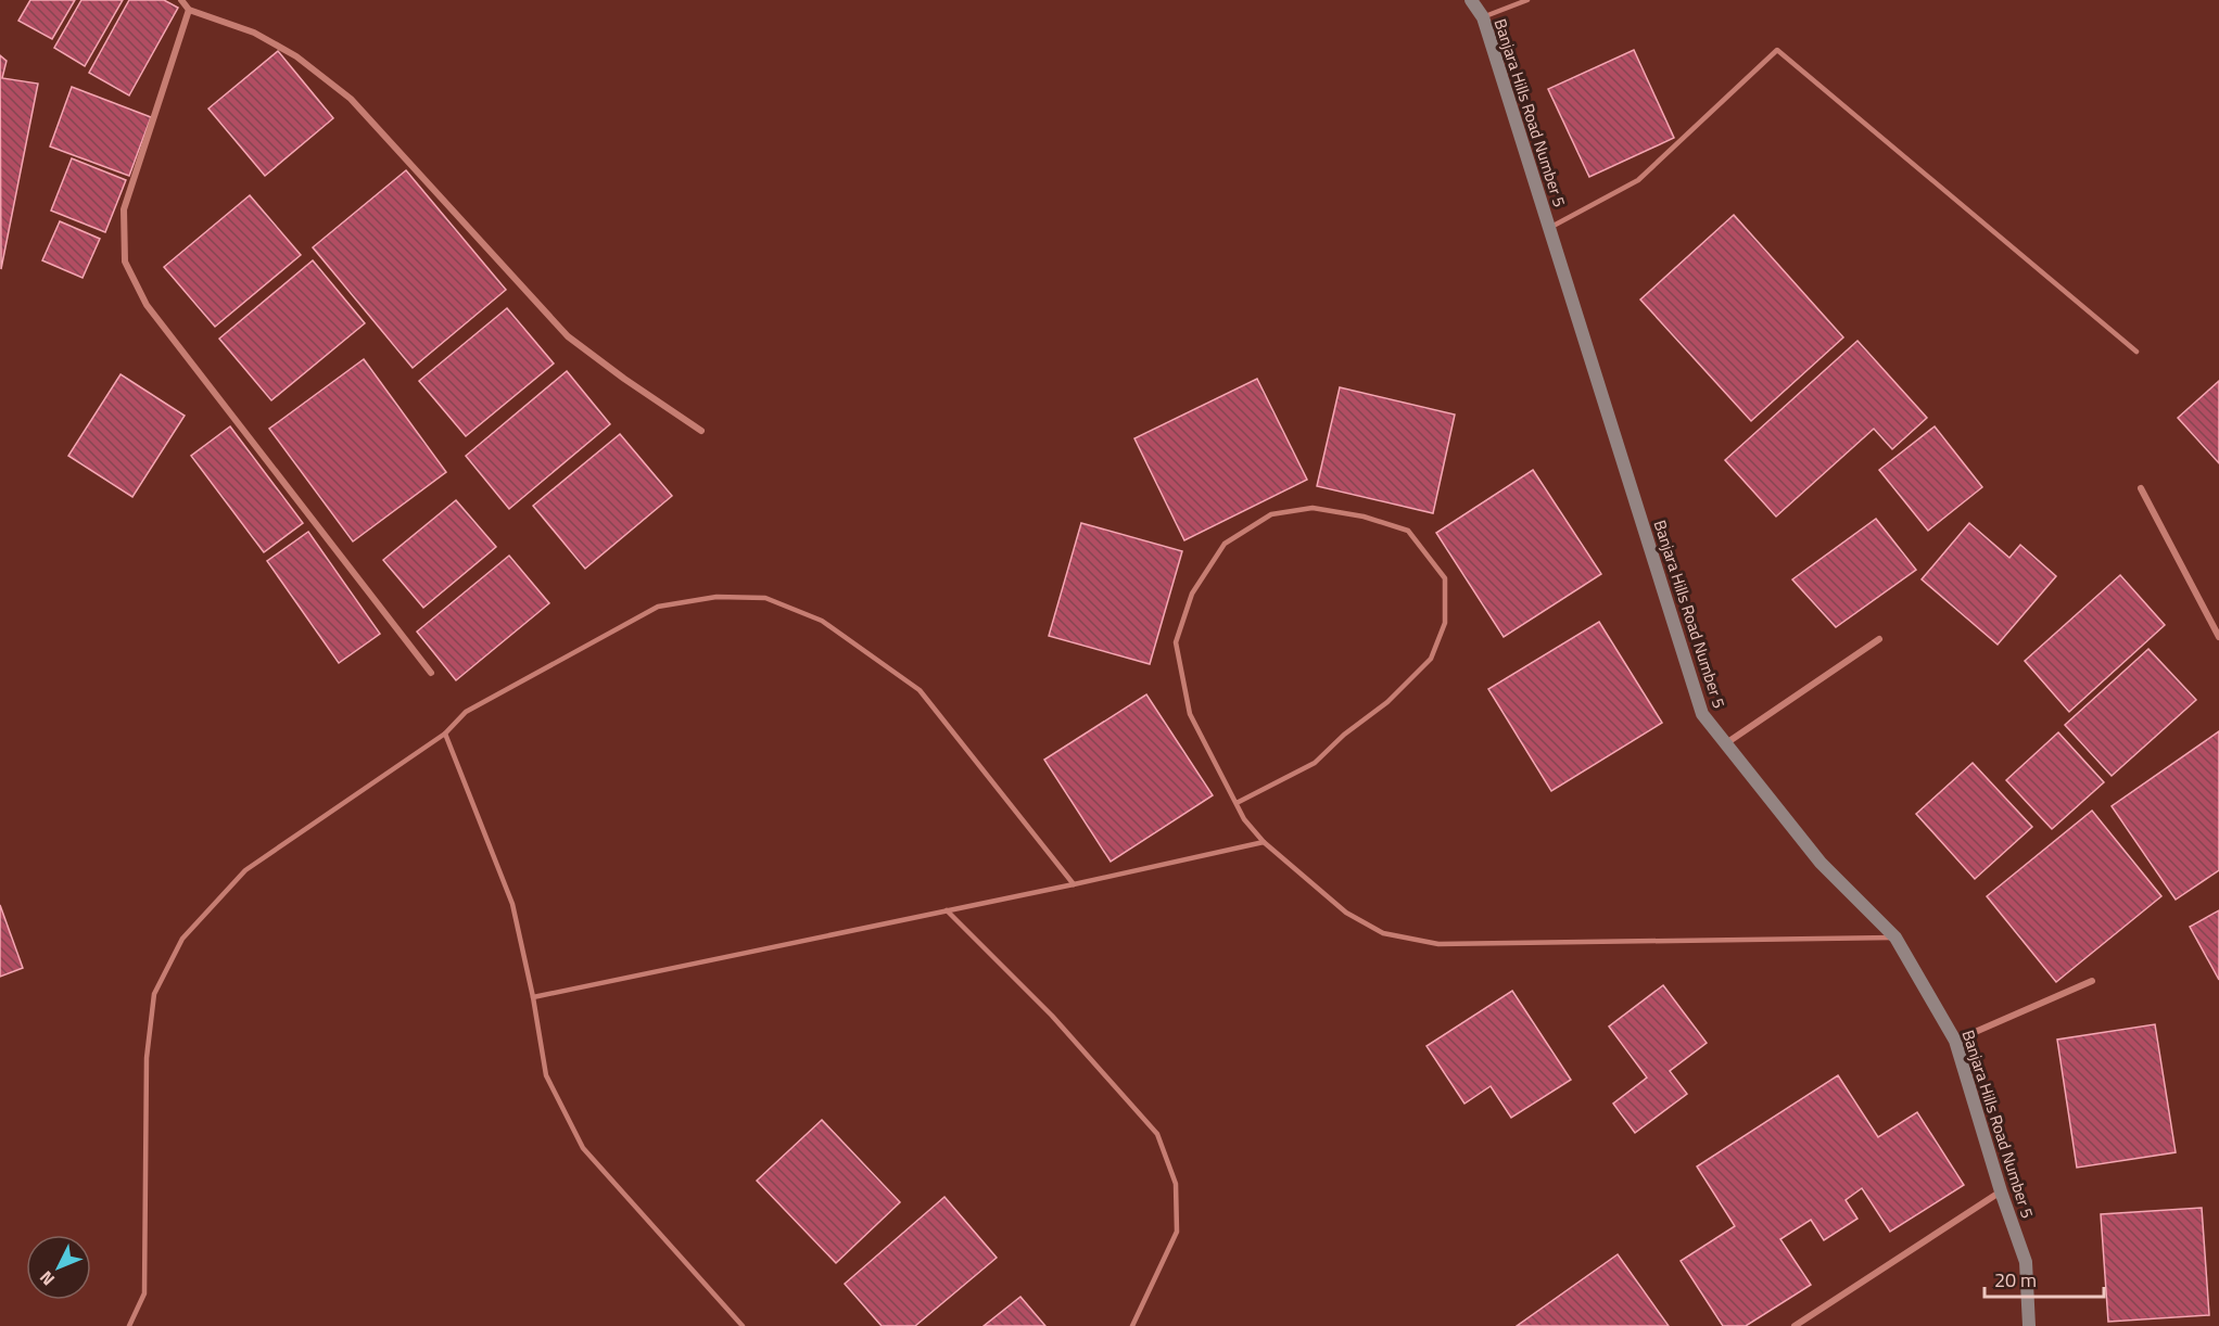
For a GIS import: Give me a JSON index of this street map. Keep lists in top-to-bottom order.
{
  "streets": {
    "street": ["Banjara Hills Road Number 5"]
  },
  "scale_bar": "20 m",
  "north": "bottom left"
}
